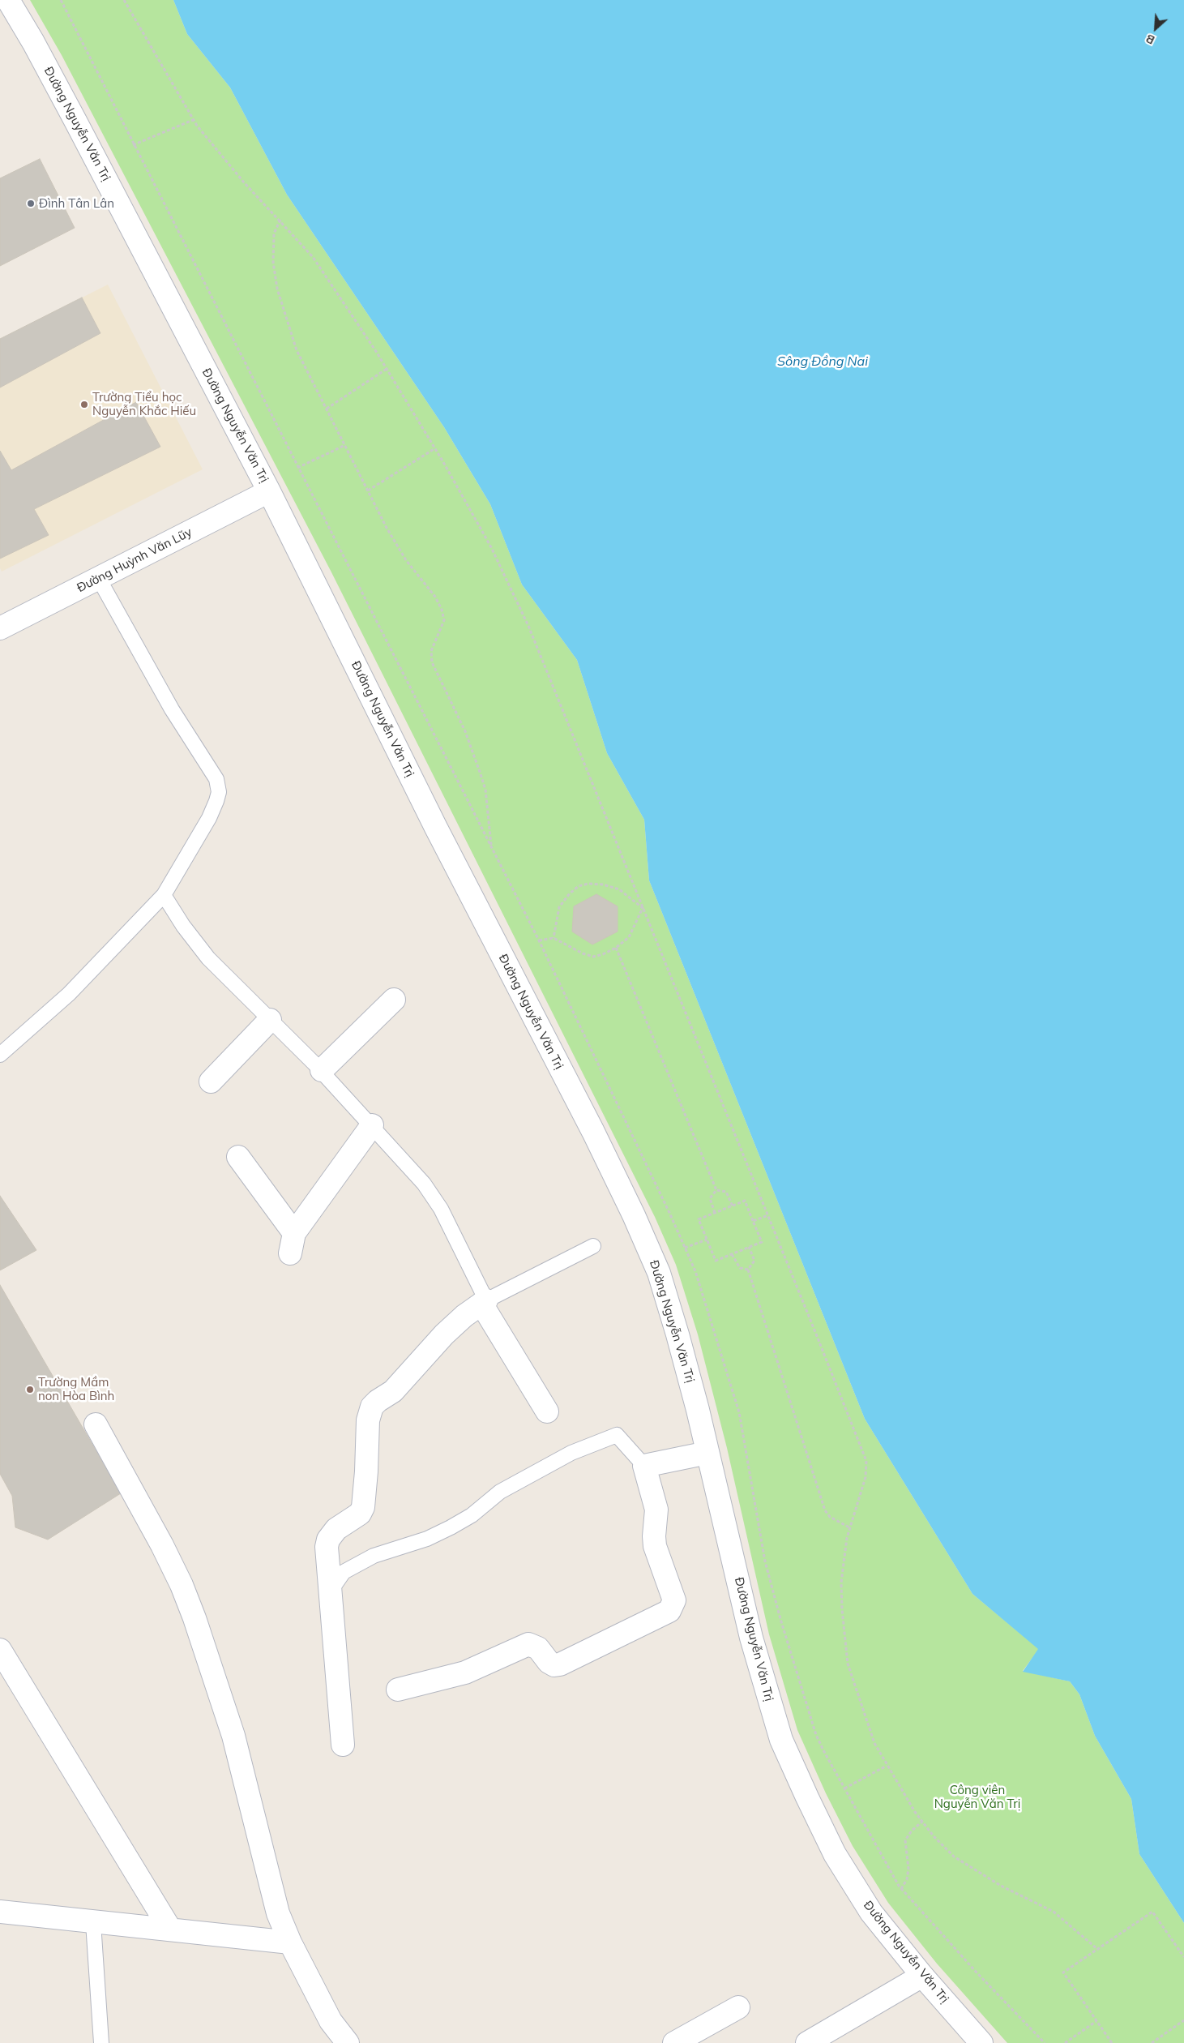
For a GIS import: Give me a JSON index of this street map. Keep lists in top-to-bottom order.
{
  "streets": {
    "street": ["Đường Nguyễn Văn Trị", "Đường Huỳnh Văn Lũy"]
  },
  "crossings": [
    ["Đường Nguyễn Văn Trị", "Đường Huỳnh Văn Lũy"]
  ],
  "water": ["Sông Đồng Nai"],
  "parks": ["Công viên Nguyễn Văn Trị"],
  "places": ["Đình Tân Lân", "Trường Tiểu học Nguyễn Khắc Hiếu", "Trường Mầm non Hòa Bình"],
  "north": "bottom left"
}
